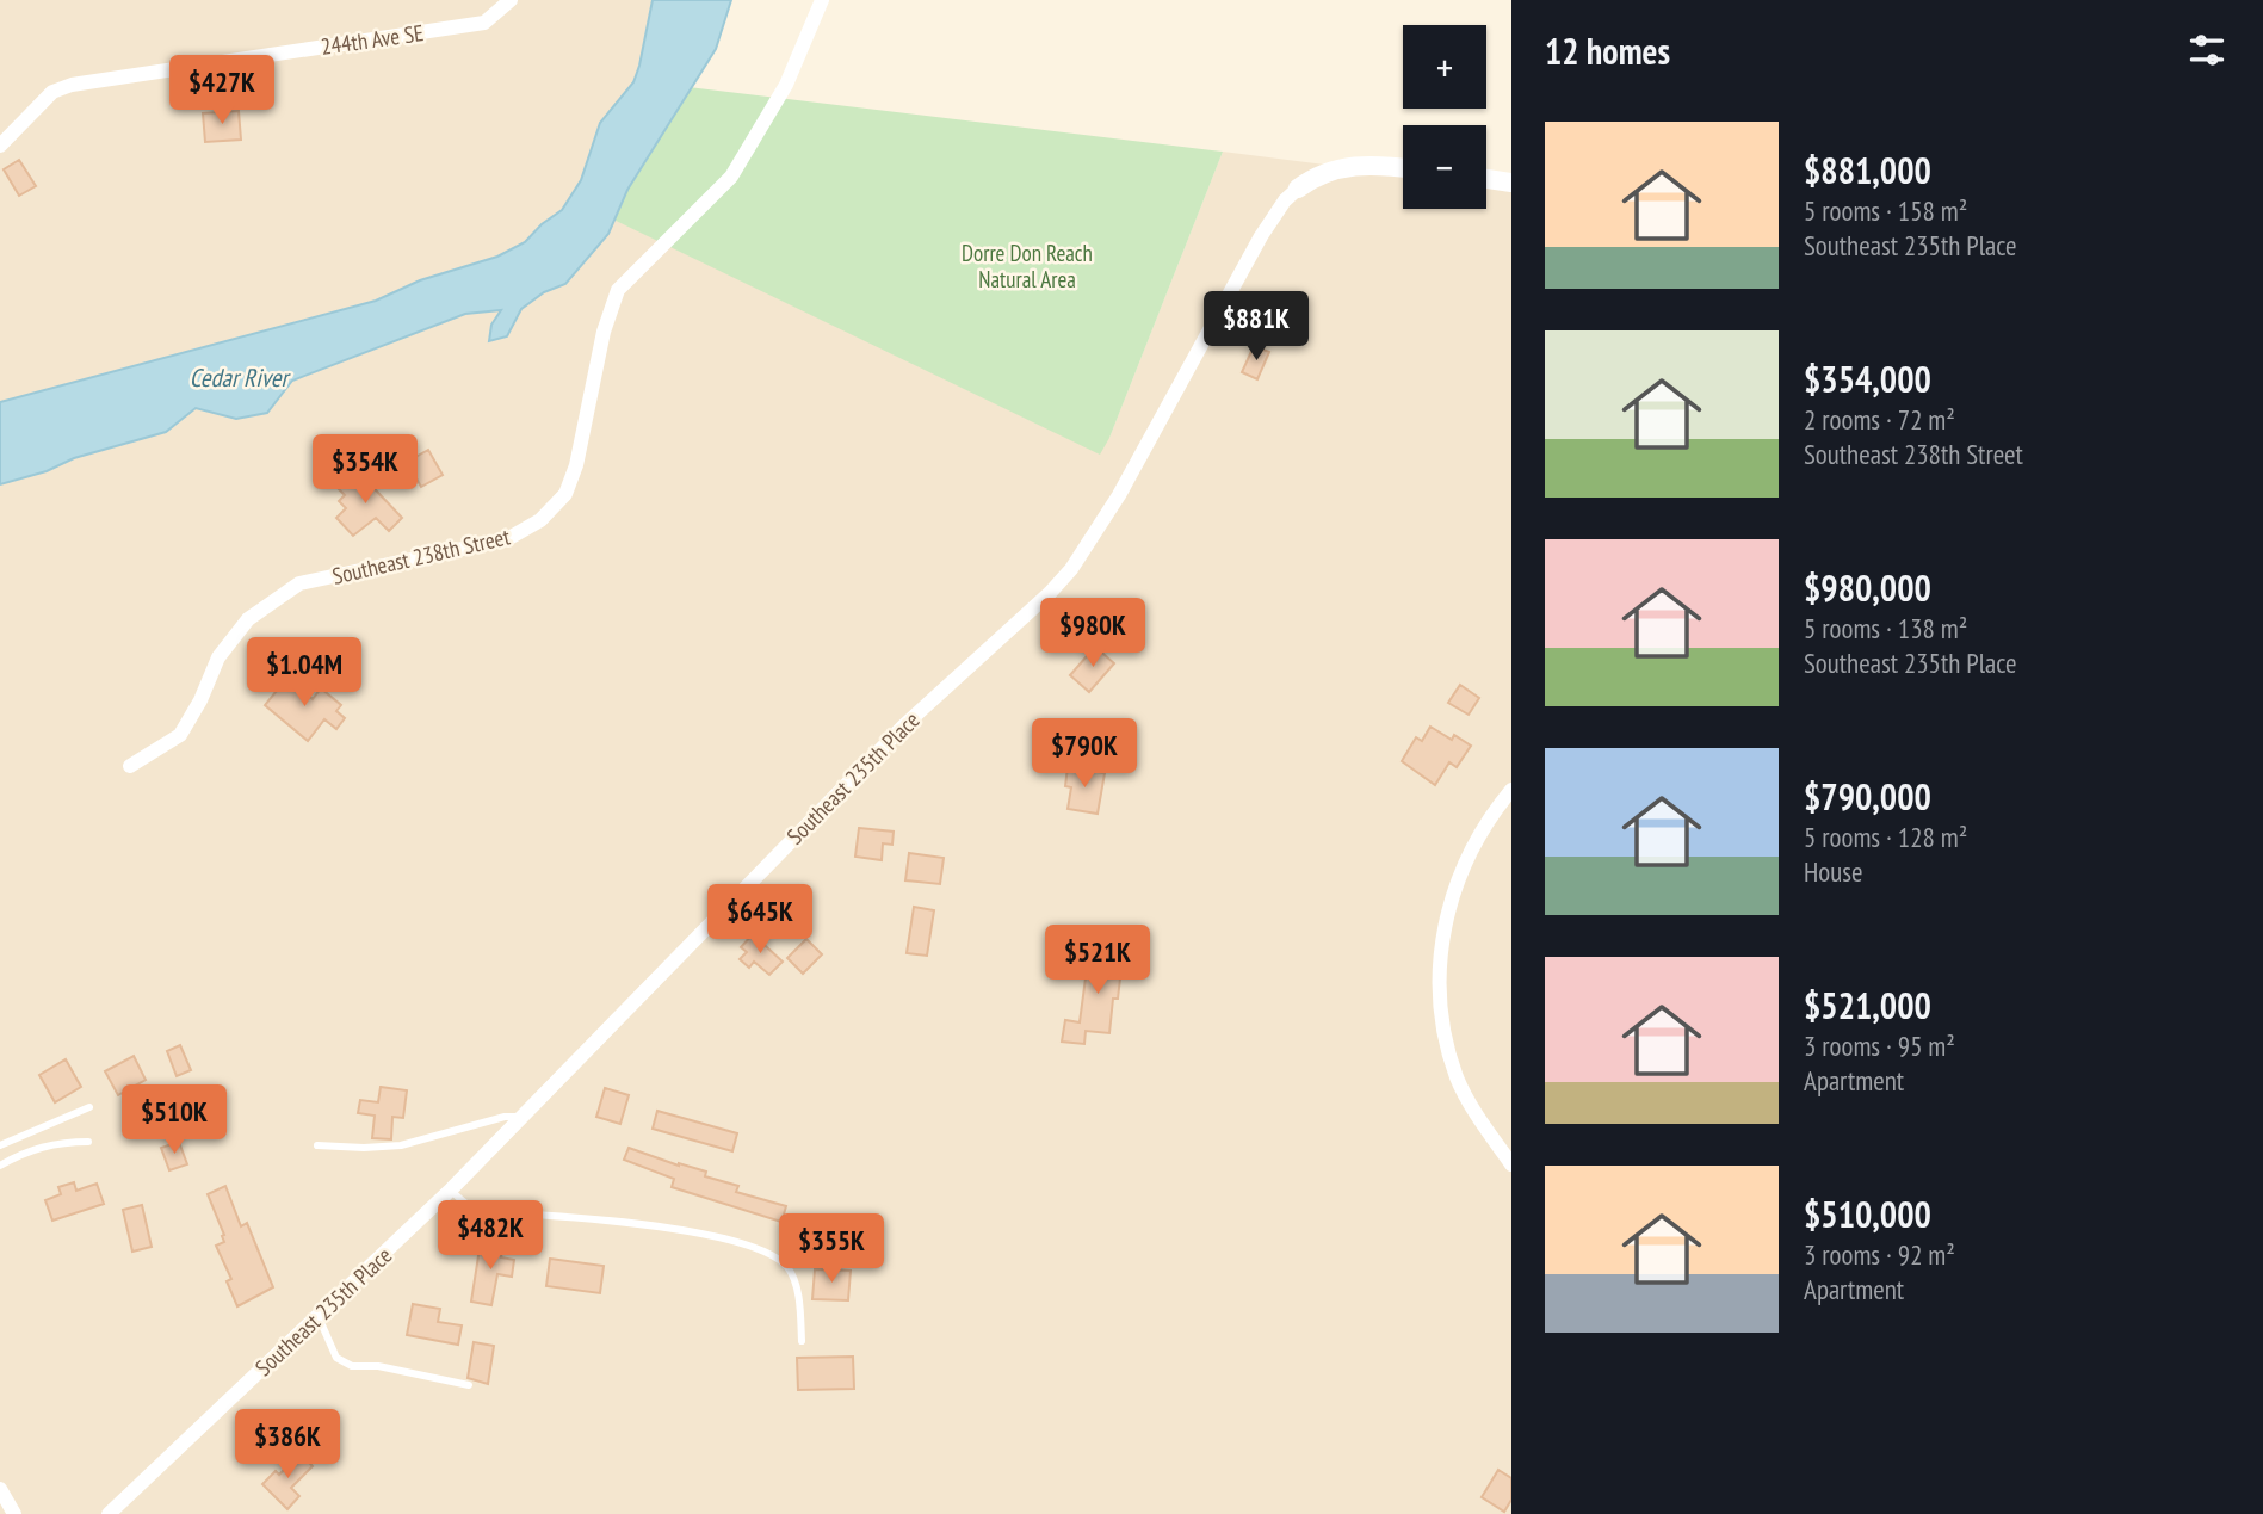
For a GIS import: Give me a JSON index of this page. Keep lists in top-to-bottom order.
{
  "streets": {
    "street": ["244th Ave SE", "Southeast 238th Street", "Southeast 235th Place"]
  },
  "water": ["Cedar River"],
  "parks": ["Dorre Don Reach Natural Area"],
  "page": {
    "heading": "12 homes",
    "map_buttons": ["+", "−"],
    "price": [
      "$427K",
      "$881K",
      "$354K",
      "$980K",
      "$1.04M",
      "$790K",
      "$645K",
      "$521K",
      "$510K",
      "$482K",
      "$355K",
      "$386K"
    ],
    "list": [
      {
        "name": "$881,000",
        "note": "5 rooms · 158 m² · Southeast 235th Place"
      },
      {
        "name": "$354,000",
        "note": "2 rooms · 72 m² · Southeast 238th Street"
      },
      {
        "name": "$980,000",
        "note": "5 rooms · 138 m² · Southeast 235th Place"
      },
      {
        "name": "$790,000",
        "note": "5 rooms · 128 m² · House"
      },
      {
        "name": "$521,000",
        "note": "3 rooms · 95 m² · Apartment"
      },
      {
        "name": "$510,000",
        "note": "3 rooms · 92 m² · Apartment"
      }
    ]
  }
}
